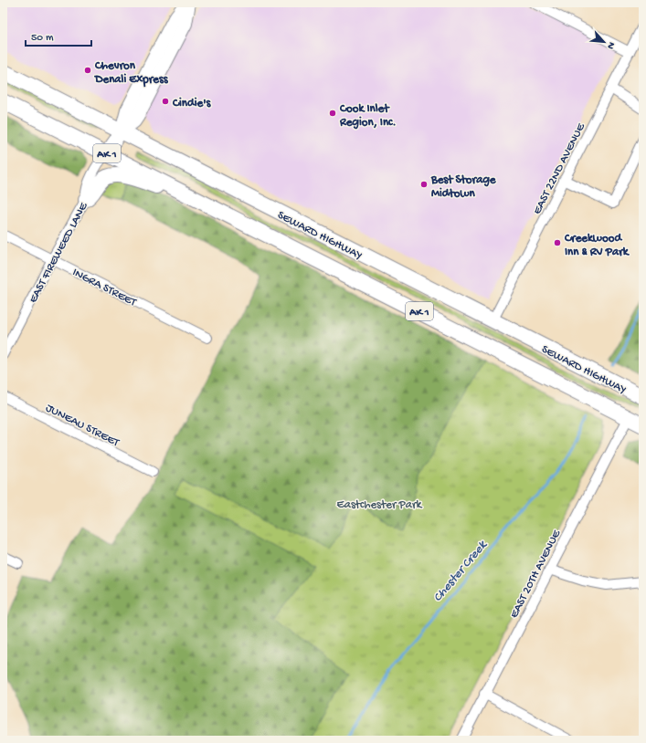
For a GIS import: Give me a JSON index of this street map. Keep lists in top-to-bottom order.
{
  "streets": {
    "highway": ["AK 1", "SEWARD HIGHWAY"],
    "main road": ["EAST FIREWEED LANE"],
    "street": [
      "EAST 22ND AVENUE",
      "INGRA STREET",
      "JUNEAU STREET",
      "EAST 20TH AVENUE"
    ]
  },
  "crossings": [
    ["AK 1", "SEWARD HIGHWAY"],
    ["AK 1", "EAST 20TH AVENUE"],
    ["EAST 22ND AVENUE", "SEWARD HIGHWAY"],
    ["SEWARD HIGHWAY", "EAST FIREWEED LANE"],
    ["SEWARD HIGHWAY", "EAST 20TH AVENUE"],
    ["EAST FIREWEED LANE", "INGRA STREET"]
  ],
  "water": ["Chester Creek"],
  "parks": ["Eastchester Park"],
  "places": [
    "Chevron Denali Express",
    "Cindie's",
    "Cook Inlet Region, Inc.",
    "Best Storage Midtown",
    "Creekwood Inn & RV Park"
  ],
  "scale_bar": "50 m",
  "north": "bottom right"
}
